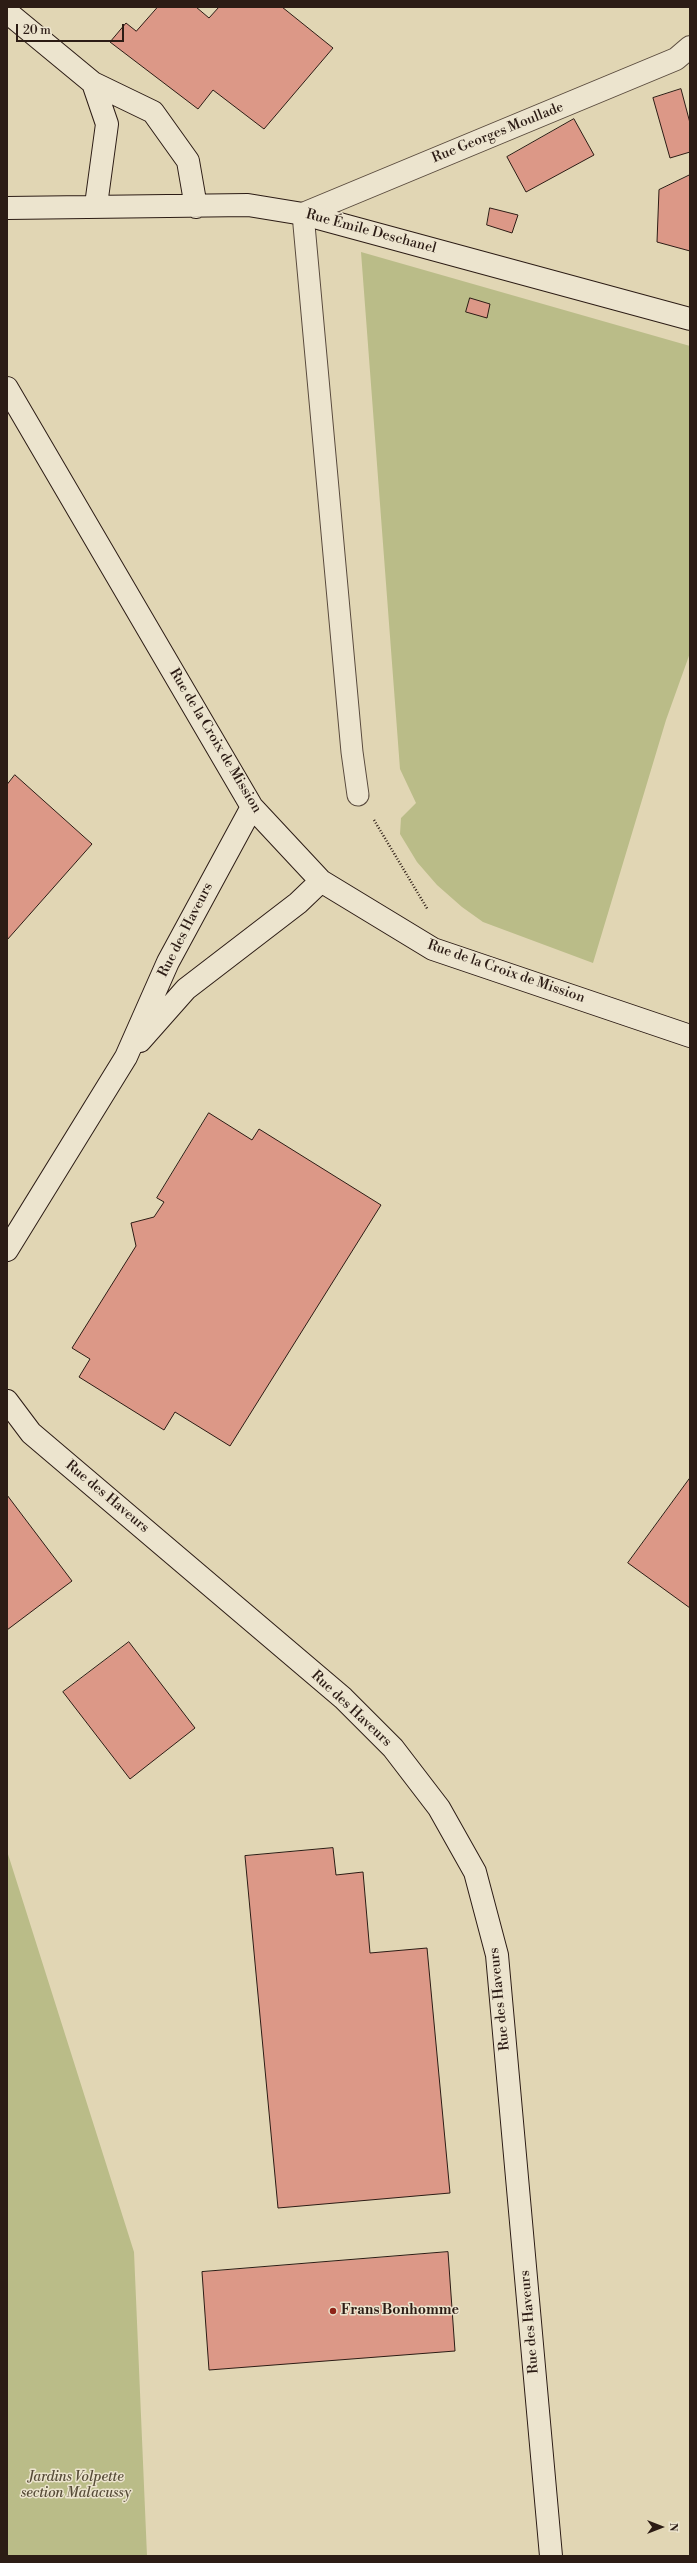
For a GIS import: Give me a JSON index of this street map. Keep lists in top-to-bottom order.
{
  "streets": {
    "street": [
      "Rue Georges Moullade",
      "Rue Émile Deschanel",
      "Rue de la Croix de Mission",
      "Rue des Haveurs"
    ]
  },
  "crossings": [
    ["Rue Georges Moullade", "Rue Émile Deschanel"],
    ["Rue de la Croix de Mission", "Rue des Haveurs"]
  ],
  "parks": ["Jardins Volpette section Malacussy"],
  "places": ["Frans Bonhomme"],
  "scale_bar": "20 m",
  "north": "right"
}
